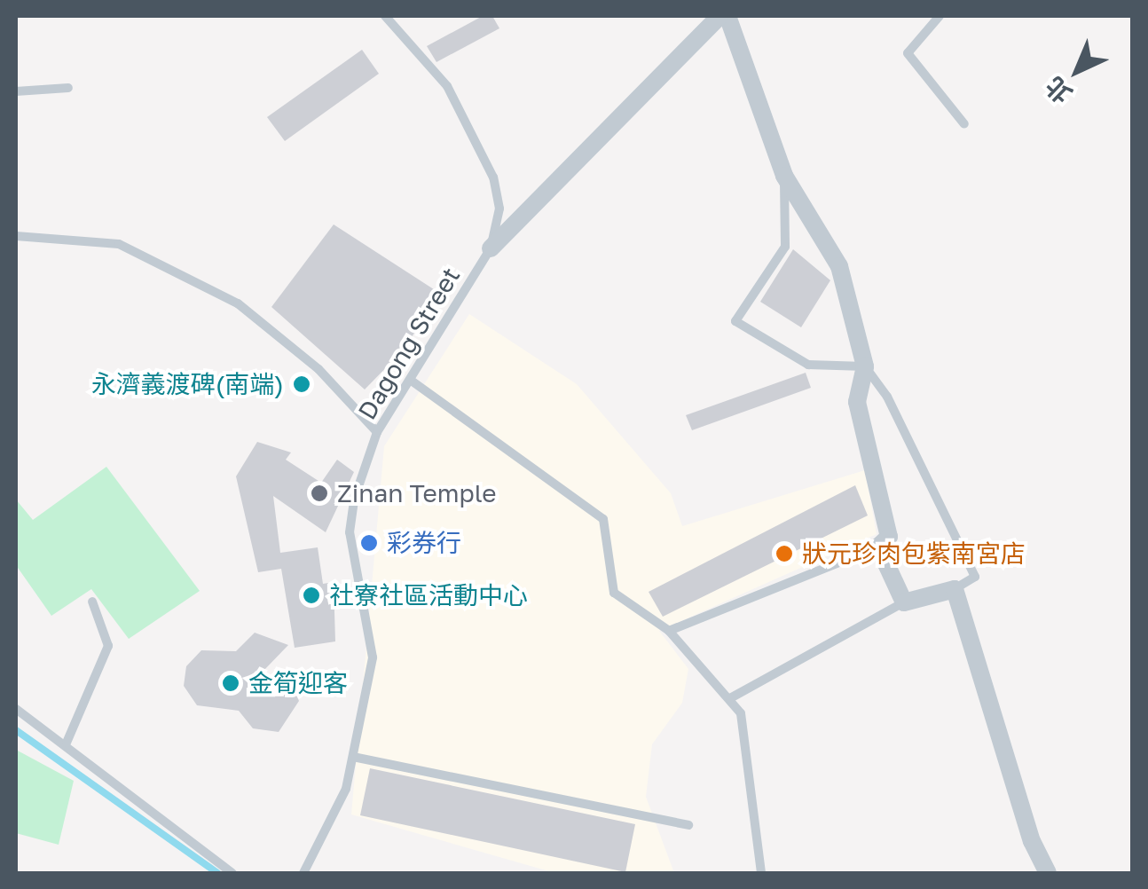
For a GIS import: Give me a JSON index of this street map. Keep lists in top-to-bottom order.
{
  "streets": {
    "lane": ["Dagong Street"]
  },
  "places": [
    "永濟義渡碑(南端)",
    "Zinan Temple",
    "彩券行",
    "狀元珍肉包紫南宮店",
    "社寮社區活動中心",
    "金筍迎客"
  ],
  "north": "bottom left"
}
